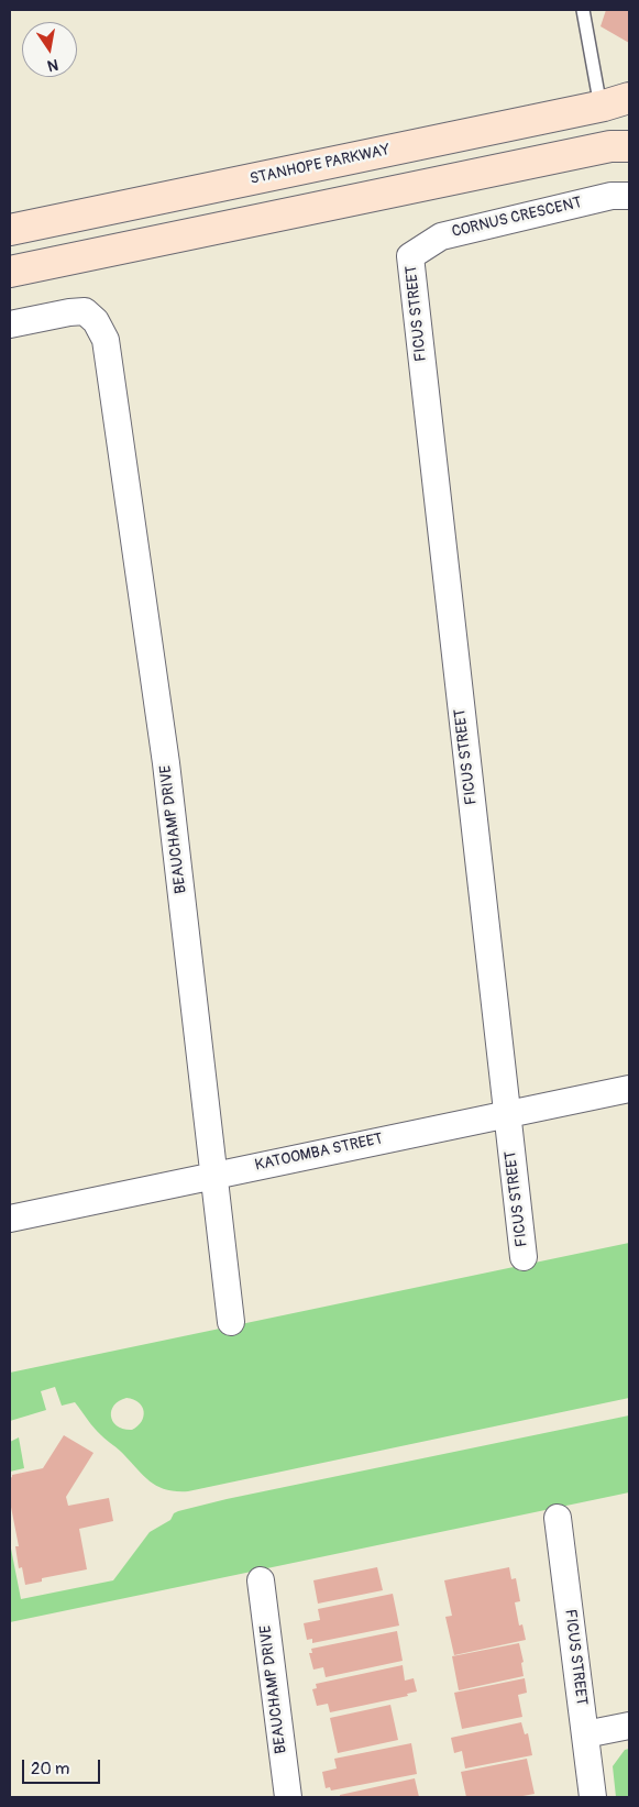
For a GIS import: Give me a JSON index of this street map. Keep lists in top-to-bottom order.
{
  "streets": {
    "main road": ["STANHOPE PARKWAY"],
    "street": [
      "CORNUS CRESCENT",
      "FICUS STREET",
      "BEAUCHAMP DRIVE",
      "KATOOMBA STREET"
    ]
  },
  "crossings": [
    ["CORNUS CRESCENT", "FICUS STREET"],
    ["FICUS STREET", "KATOOMBA STREET"],
    ["BEAUCHAMP DRIVE", "KATOOMBA STREET"]
  ],
  "scale_bar": "20 m",
  "north": "bottom"
}
